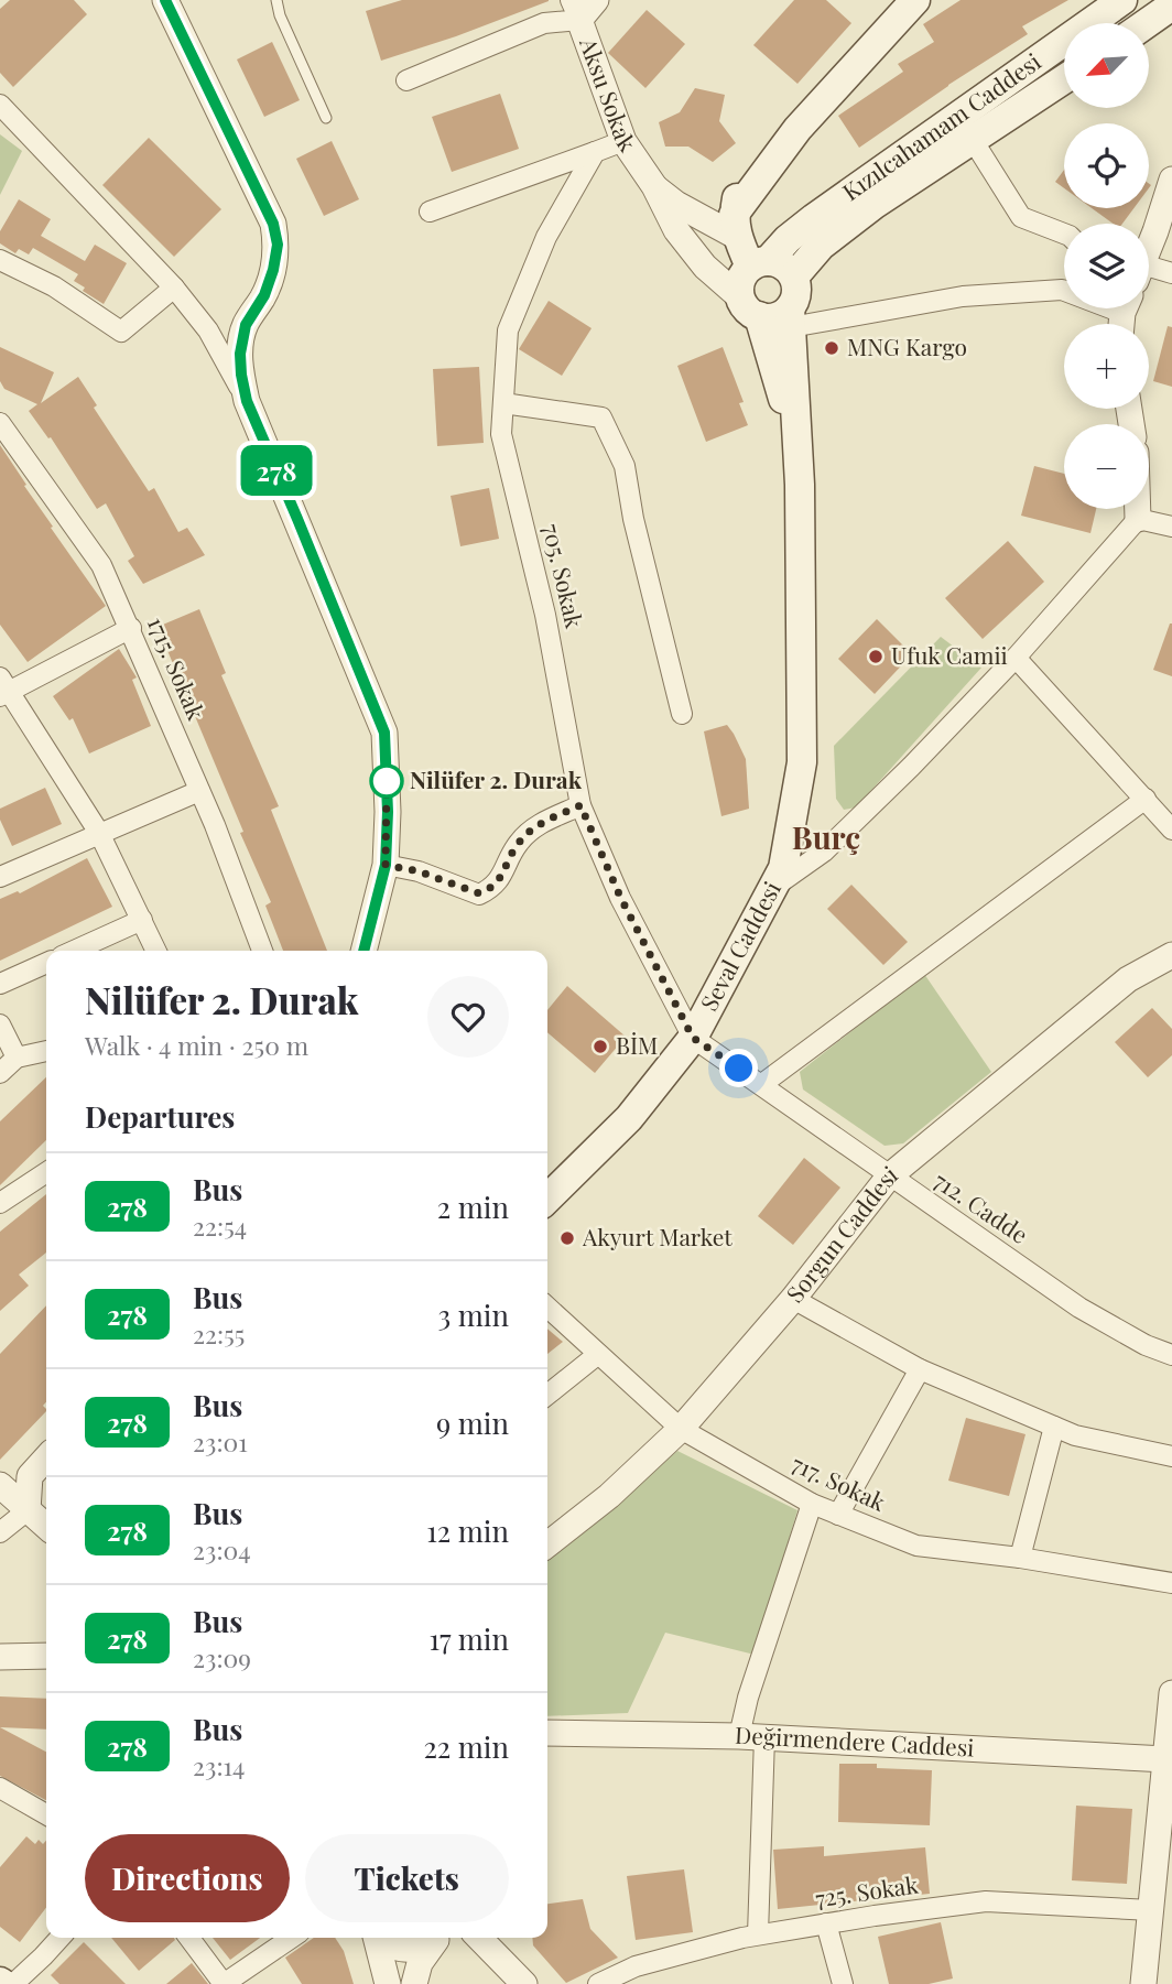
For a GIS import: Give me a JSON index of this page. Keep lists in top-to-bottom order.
{
  "streets": {
    "main road": ["Kızılcahamam Caddesi", "Seval Caddesi"],
    "street": [
      "Aksu Sokak",
      "705. Sokak",
      "1715. Sokak",
      "712. Cadde",
      "Sorgun Caddesi",
      "717. Sokak",
      "Değirmendere Caddesi",
      "725. Sokak"
    ]
  },
  "crossings": [
    ["Aksu Sokak", "Kızılcahamam Caddesi"],
    ["Aksu Sokak", "Seval Caddesi"],
    ["Kızılcahamam Caddesi", "Seval Caddesi"],
    ["705. Sokak", "Seval Caddesi"],
    ["705. Sokak", "712. Cadde"],
    ["Seval Caddesi", "712. Cadde"],
    ["712. Cadde", "Sorgun Caddesi"],
    ["Sorgun Caddesi", "717. Sokak"]
  ],
  "districts": ["Burç"],
  "places": [
    "MNG Kargo",
    "Ufuk Camii",
    "Nilüfer 2. Durak",
    "BİM",
    "Akyurt Market"
  ],
  "lines": ["bus line 278"],
  "north": "bottom left",
  "page": {
    "on_map": "278",
    "map_buttons": ["+", "−"],
    "heading": [
      ["Nilüfer 2. Durak", "Walk · 4 min · 250 m"],
      "Departures"
    ],
    "list": [
      {
        "mark": "278",
        "name": "Bus",
        "note": "22:54",
        "value": "2 min"
      },
      {
        "mark": "278",
        "name": "Bus",
        "note": "22:55",
        "value": "3 min"
      },
      {
        "mark": "278",
        "name": "Bus",
        "note": "23:01",
        "value": "9 min"
      },
      {
        "mark": "278",
        "name": "Bus",
        "note": "23:04",
        "value": "12 min"
      },
      {
        "mark": "278",
        "name": "Bus",
        "note": "23:09",
        "value": "17 min"
      },
      {
        "mark": "278",
        "name": "Bus",
        "note": "23:14",
        "value": "22 min"
      }
    ],
    "buttons": ["Directions", "Tickets"]
  }
}
